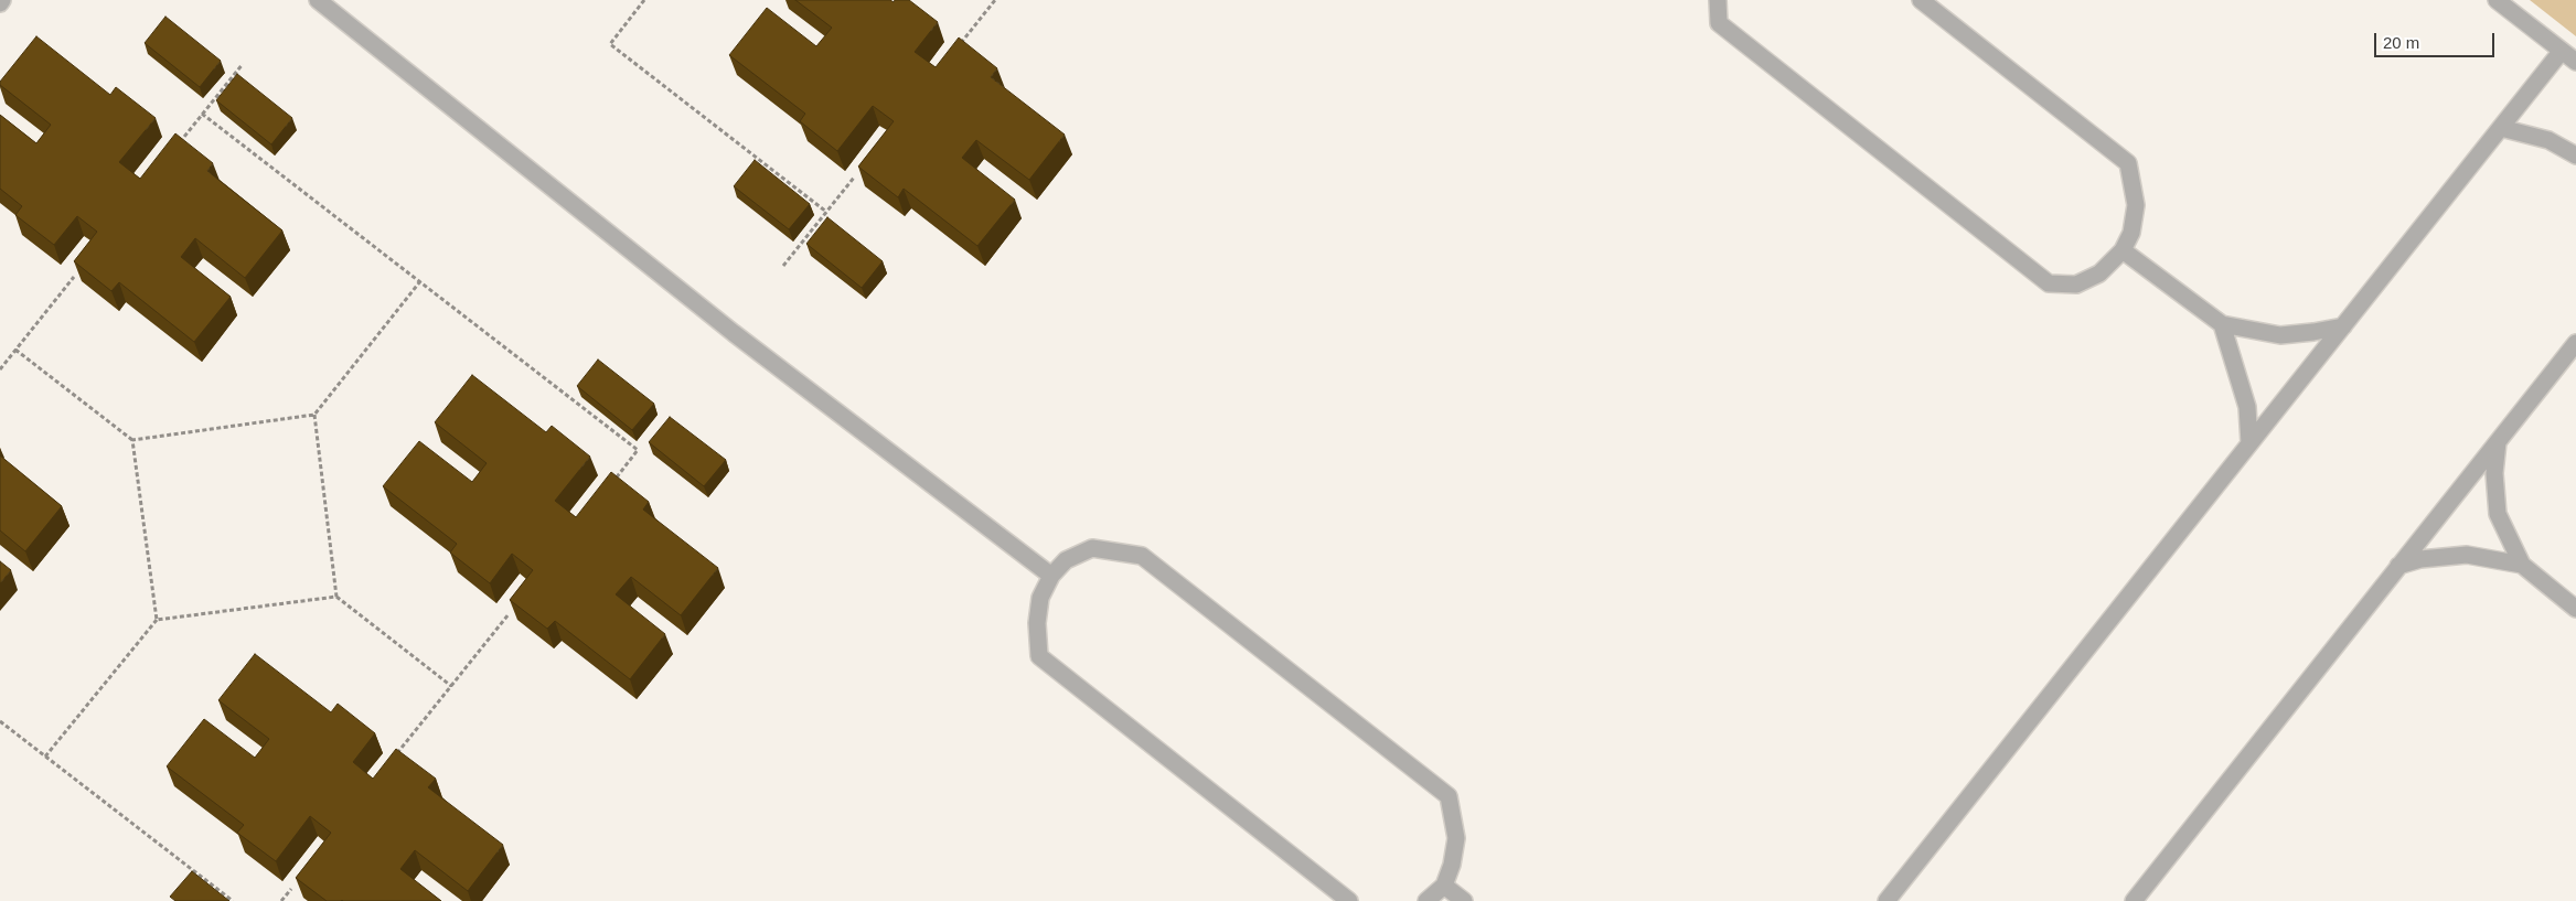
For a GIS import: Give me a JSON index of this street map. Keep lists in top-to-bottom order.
{
  "scale_bar": "20 m"
}
